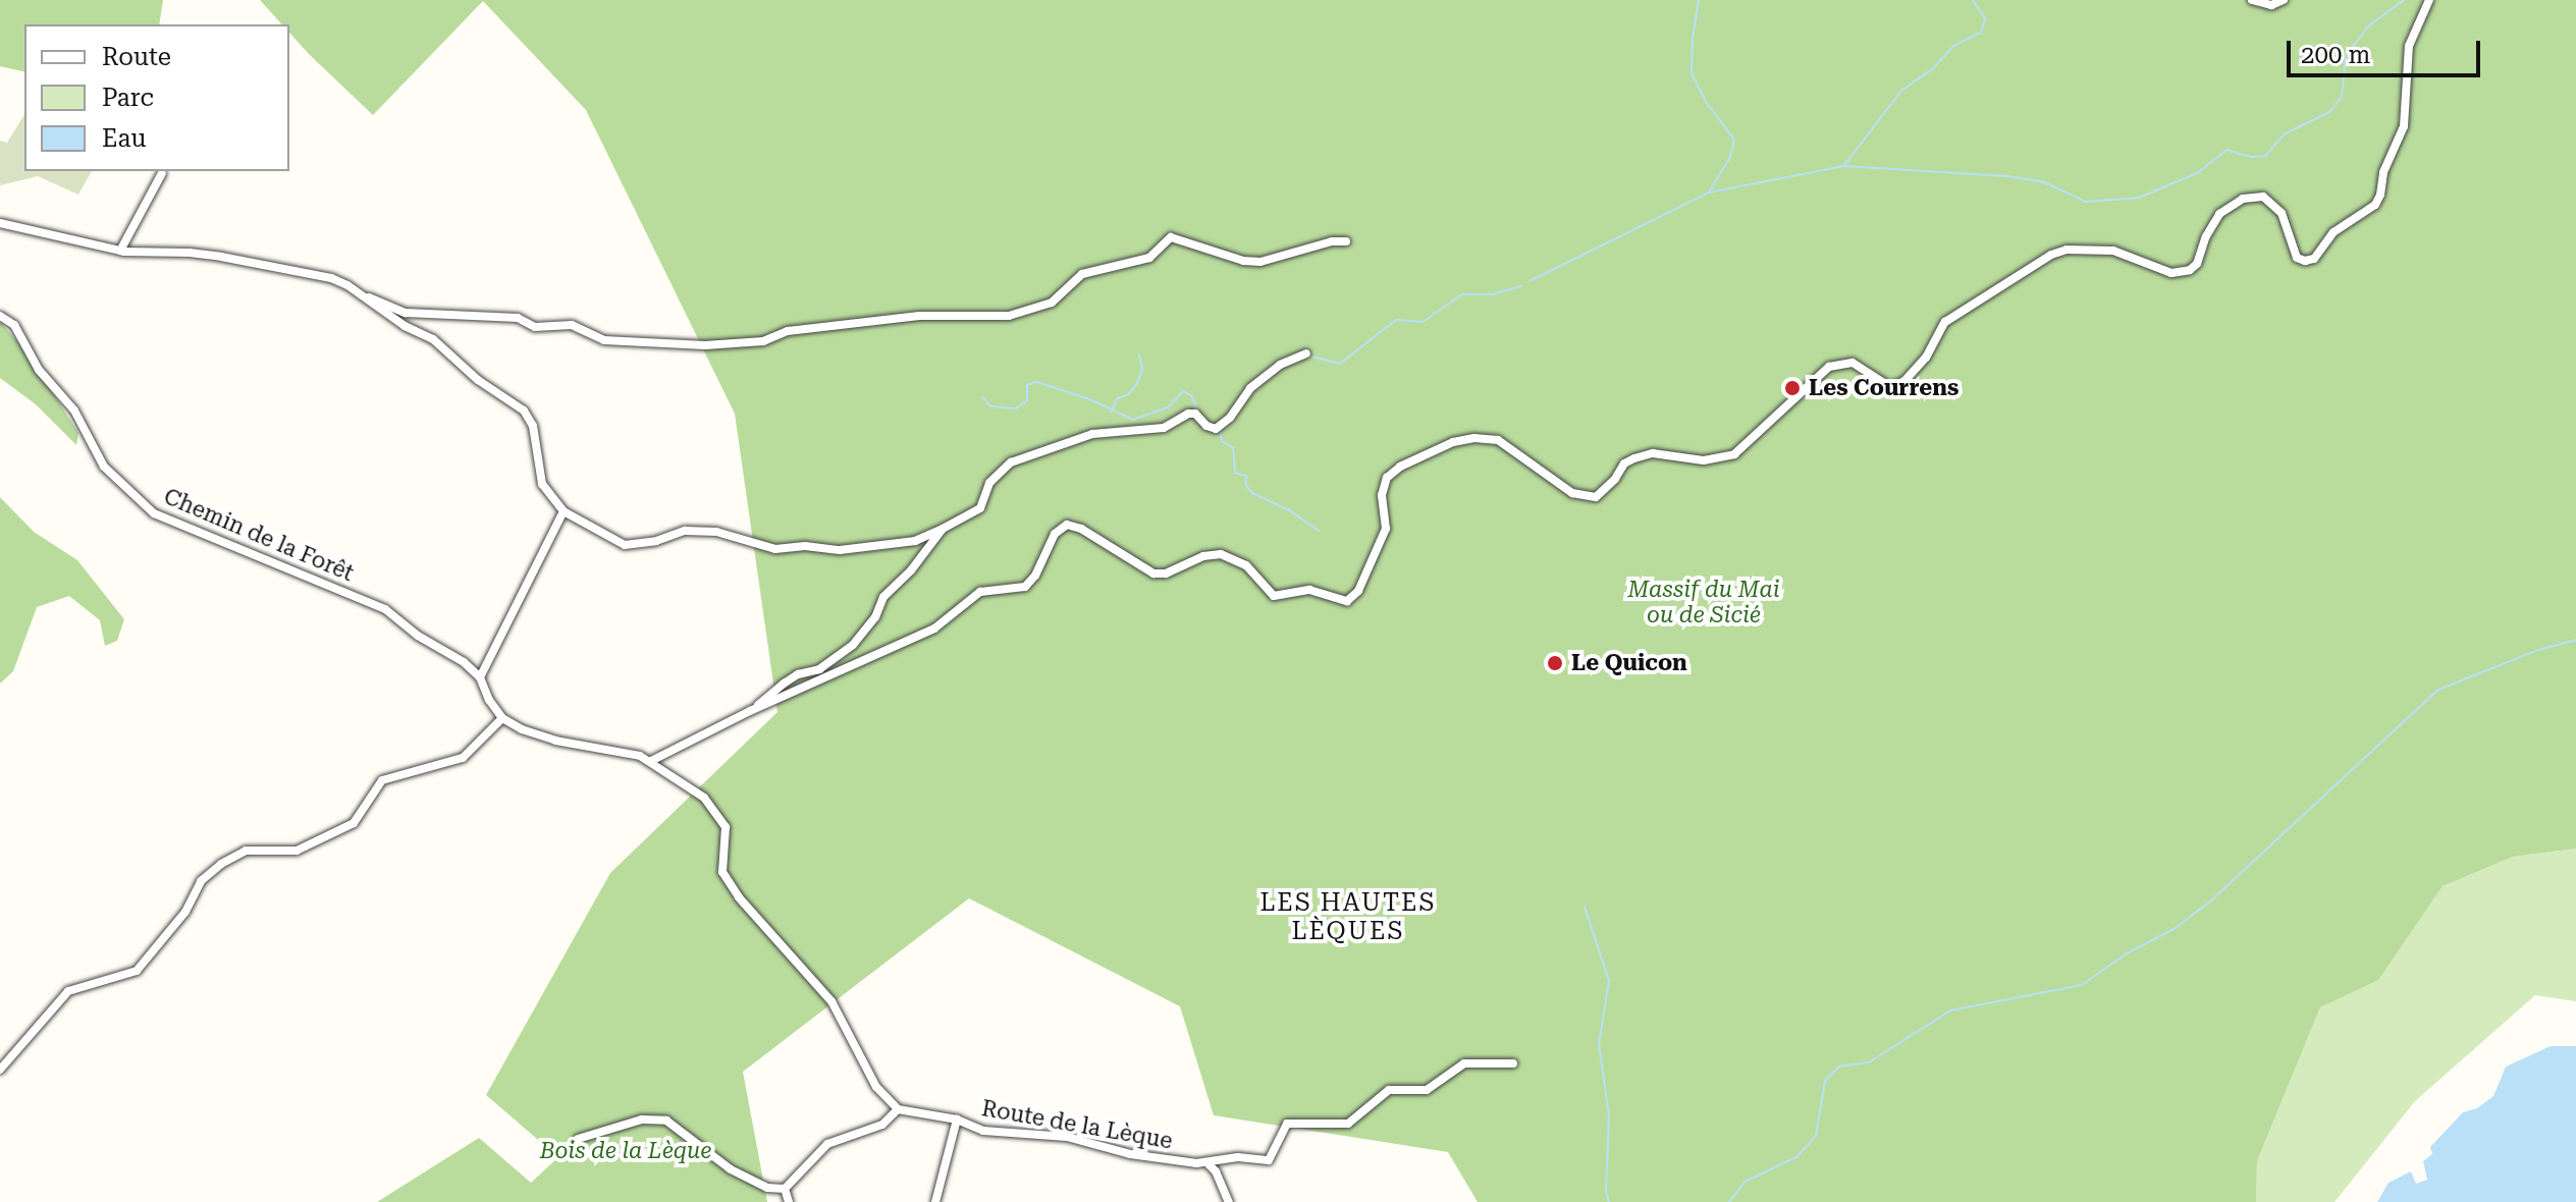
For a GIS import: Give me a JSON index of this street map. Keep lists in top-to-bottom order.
{
  "streets": {
    "street": ["Chemin de la Forêt", "Route de la Lèque"]
  },
  "districts": ["LES HAUTES LÈQUES"],
  "parks": ["Massif du Mai ou de Sicié", "Bois de la Lèque"],
  "places": ["Les Courrens", "Le Quicon"],
  "legend": ["Route", "Parc", "Eau"],
  "scale_bar": "200 m"
}
